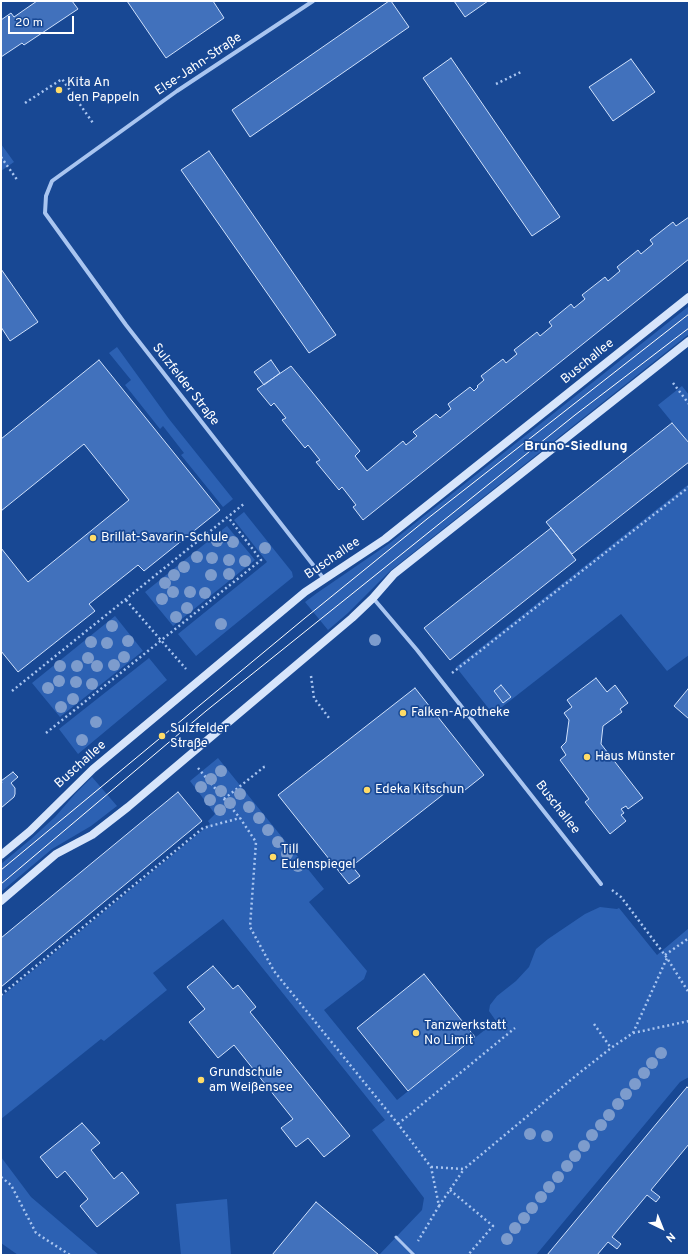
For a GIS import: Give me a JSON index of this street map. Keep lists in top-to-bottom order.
{
  "streets": {
    "main road": ["Buschallee"],
    "street": ["Else-Jahn-Straße", "Sulzfelder Straße"]
  },
  "crossings": [
    ["Else-Jahn-Straße", "Sulzfelder Straße"],
    ["Buschallee", "Sulzfelder Straße"]
  ],
  "districts": ["Bruno-Siedlung"],
  "places": [
    "Kita An den Pappeln",
    "Brillat-Savarin-Schule",
    "Falken-Apotheke",
    "Sulzfelder Straße",
    "Haus Münster",
    "Edeka Kitschun",
    "Till Eulenspiegel",
    "Tanzwerkstatt No Limit",
    "Grundschule am Weißensee"
  ],
  "scale_bar": "20 m",
  "north": "bottom right"
}
